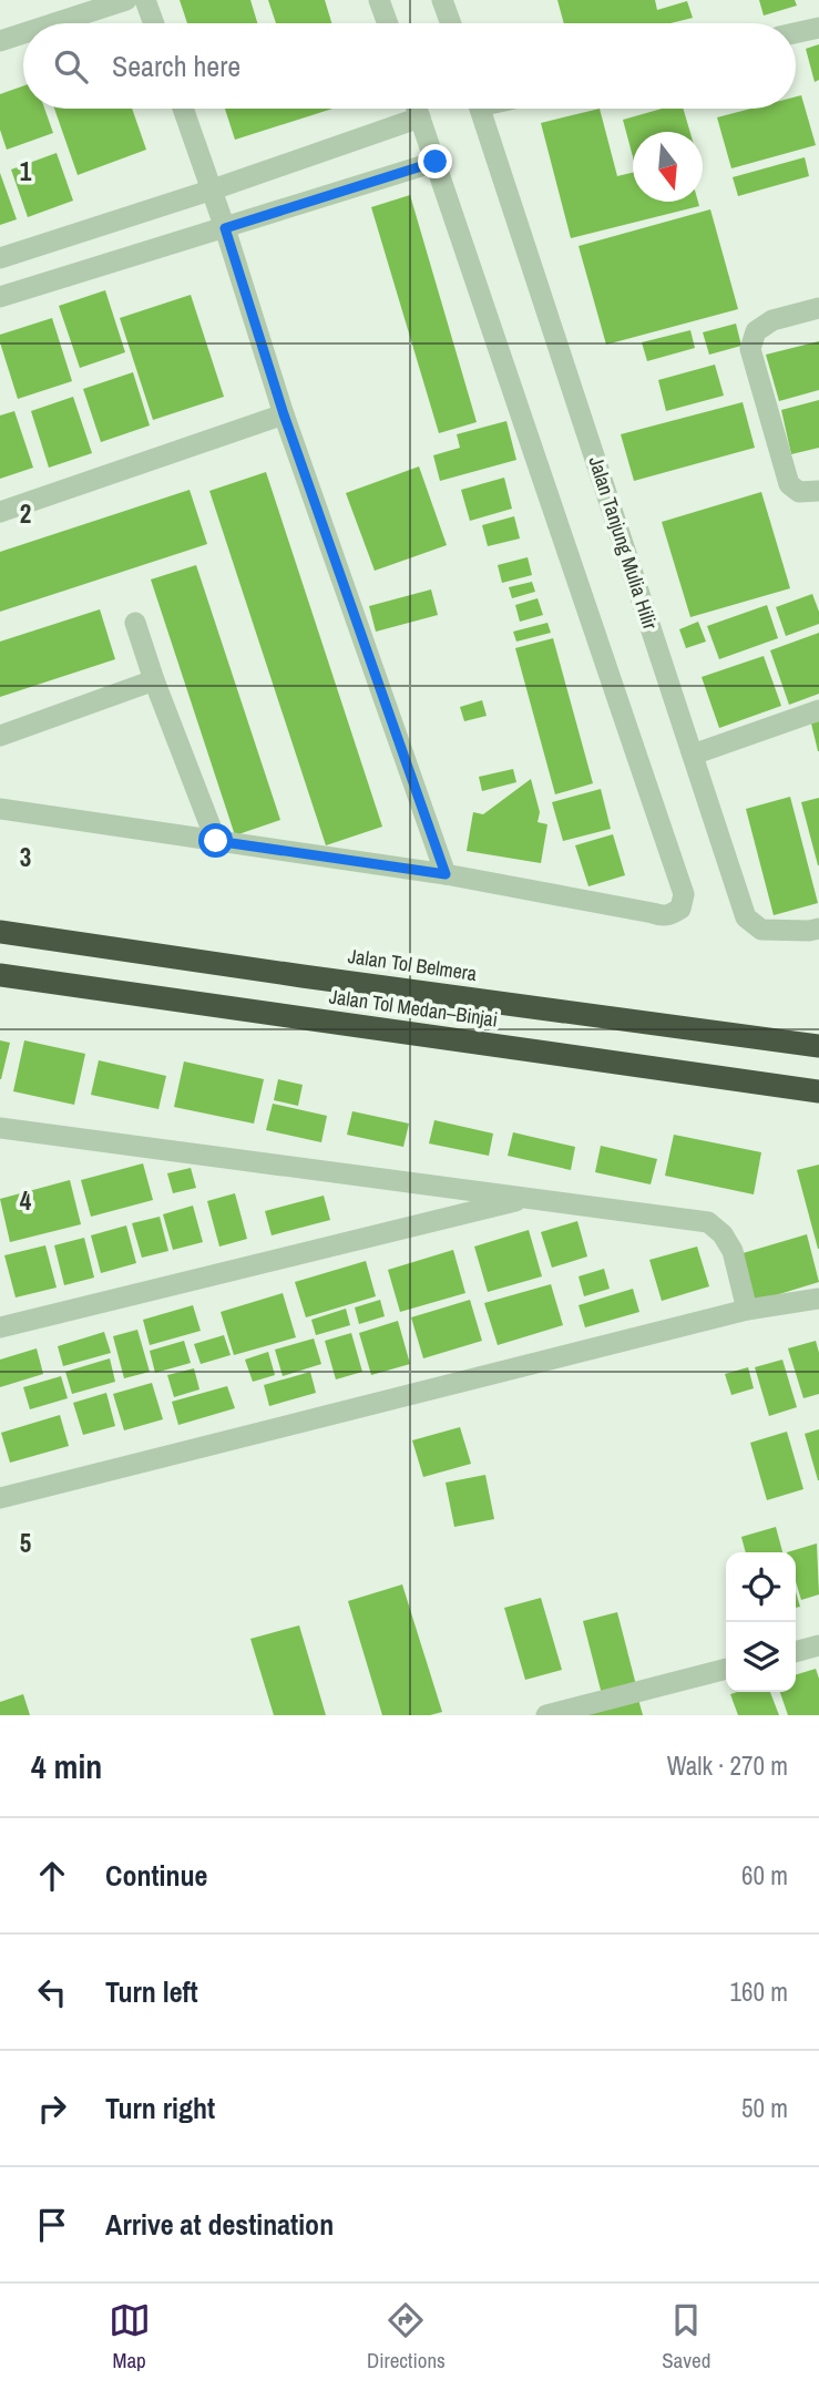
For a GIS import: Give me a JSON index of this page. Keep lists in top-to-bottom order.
{
  "streets": {
    "highway": ["Jalan Tol Belmera", "Jalan Tol Medan–Binjai"],
    "street": ["Jalan Tanjung Mulia Hilir"]
  },
  "north": "bottom",
  "page": {
    "search": "Search here",
    "heading": ["4 min", "Walk · 270 m"],
    "list": [
      ["Continue", "60 m"],
      ["Turn left", "160 m"],
      ["Turn right", "50 m"],
      "Arrive at destination"
    ],
    "nav": ["Map", "Directions", "Saved"]
  },
  "grid": {
    "rows": [
      "1",
      "2",
      "3",
      "4",
      "5"
    ]
  }
}
